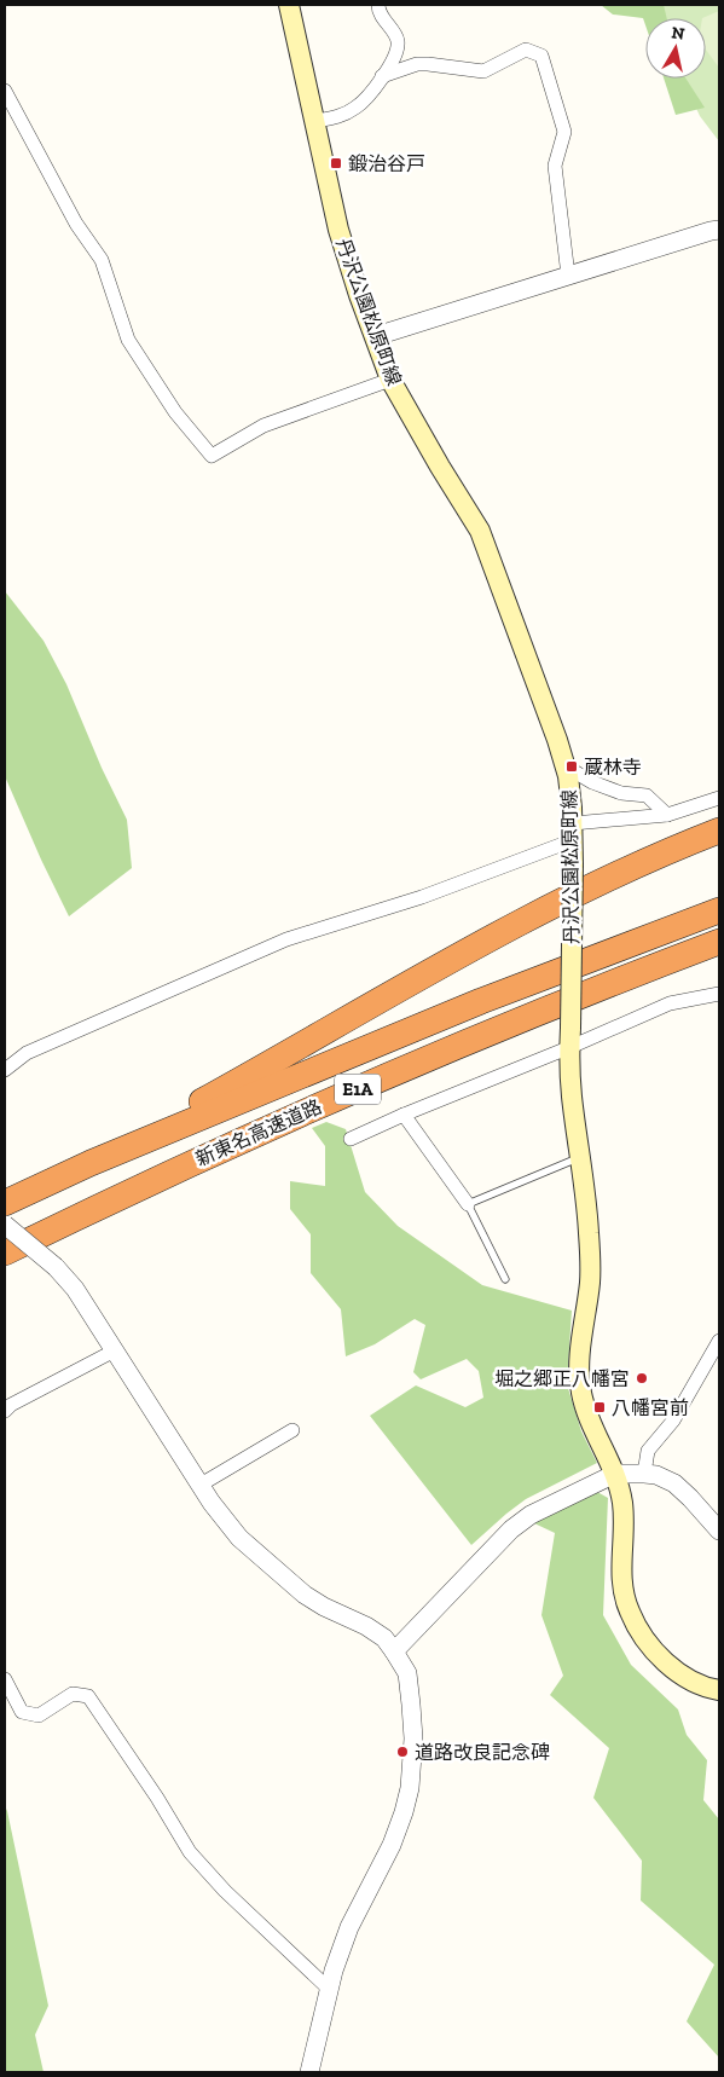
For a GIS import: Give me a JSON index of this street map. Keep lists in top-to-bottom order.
{
  "streets": {
    "highway": ["E1A", "新東名高速道路"],
    "main road": ["丹沢公園松原町線"]
  },
  "places": {
    "transit": ["鍛治谷戸", "蔵林寺", "八幡宮前"],
    "other": ["堀之郷正八幡宮", "道路改良記念碑"]
  },
  "north": "top"
}
